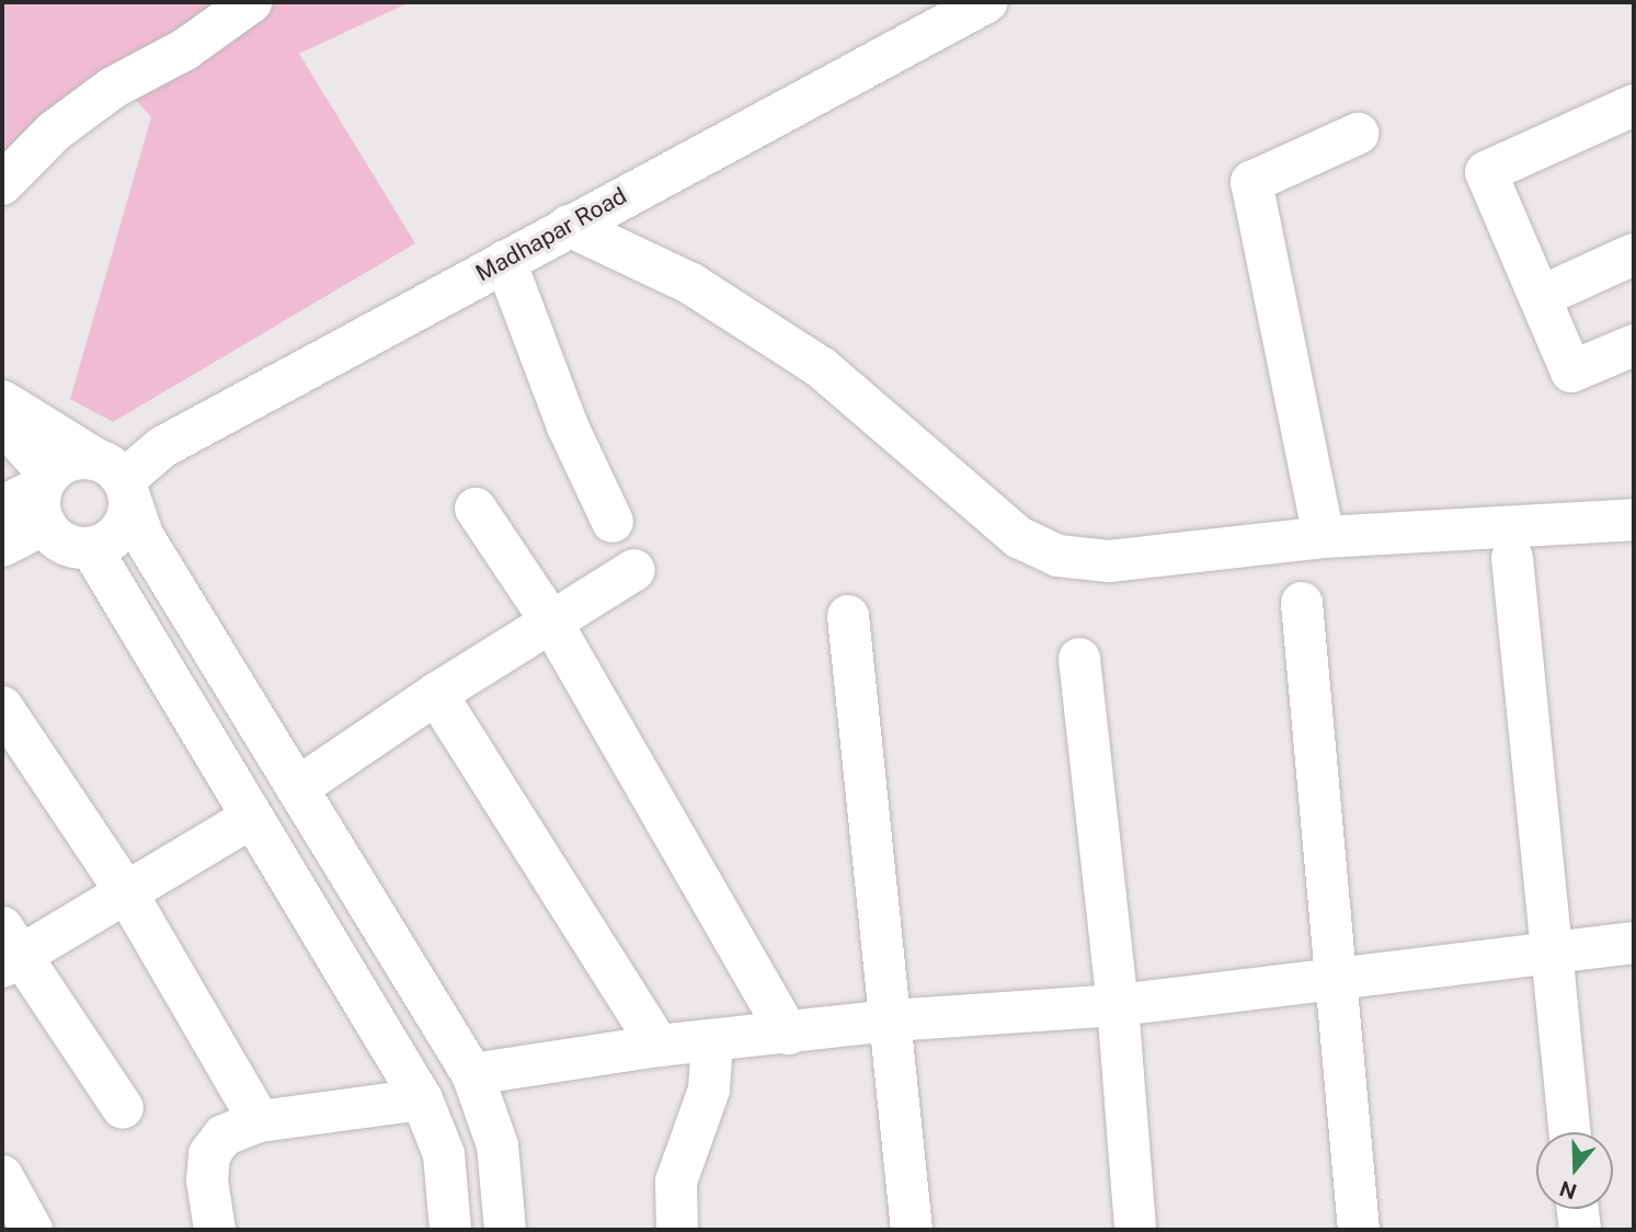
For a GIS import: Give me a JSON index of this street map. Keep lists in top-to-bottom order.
{
  "streets": {
    "street": ["Madhapar Road"]
  },
  "north": "bottom"
}
